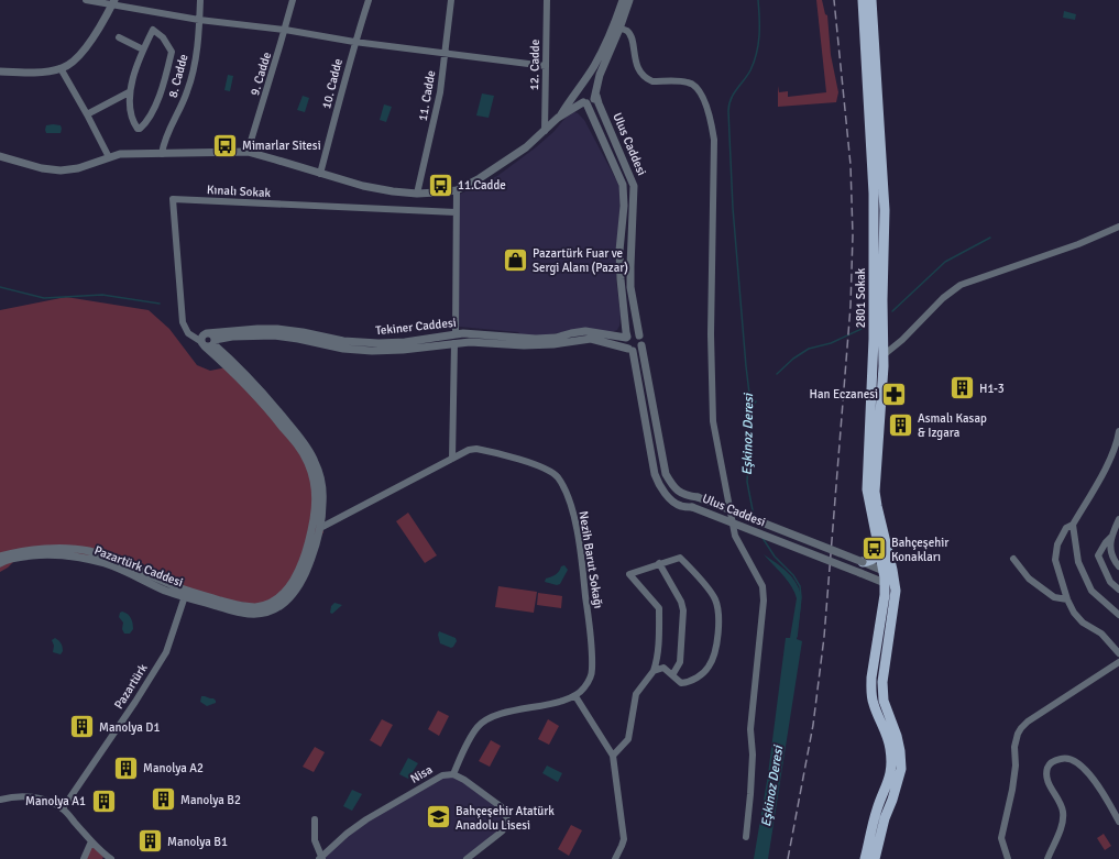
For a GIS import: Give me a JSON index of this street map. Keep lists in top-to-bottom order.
{
  "streets": {
    "main road": ["2801 Sokak"],
    "street": [
      "12. Cadde",
      "9. Cadde",
      "8. Cadde",
      "10. Cadde",
      "11. Cadde",
      "Ulus Caddesi",
      "Kınalı Sokak",
      "Tekiner Caddesi",
      "Nezih Barut Sokağı",
      "Pazartürk Caddesi",
      "Pazartürk",
      "Nisa"
    ]
  },
  "crossings": [
    ["Ulus Caddesi", "2801 Sokak"],
    ["Ulus Caddesi", "Tekiner Caddesi"],
    ["Kınalı Sokak", "Tekiner Caddesi"],
    ["Pazartürk Caddesi", "Pazartürk"]
  ],
  "water": ["Eşkinoz Deresi"],
  "places": {
    "bus stop": ["Mimarlar Sitesi", "11.Cadde", "Bahçeşehir Konakları"],
    "shop": ["Pazartürk Fuar ve Sergi Alanı (Pazar)"],
    "building": [
      "H1-3",
      "Asmalı Kasap & Izgara",
      "Manolya D1",
      "Manolya A2",
      "Manolya B2",
      "Manolya A1",
      "Manolya B1"
    ],
    "pharmacy": ["Han Eczanesi"],
    "school or university": ["Bahçeşehir Atatürk Anadolu Lisesi"]
  }
}
